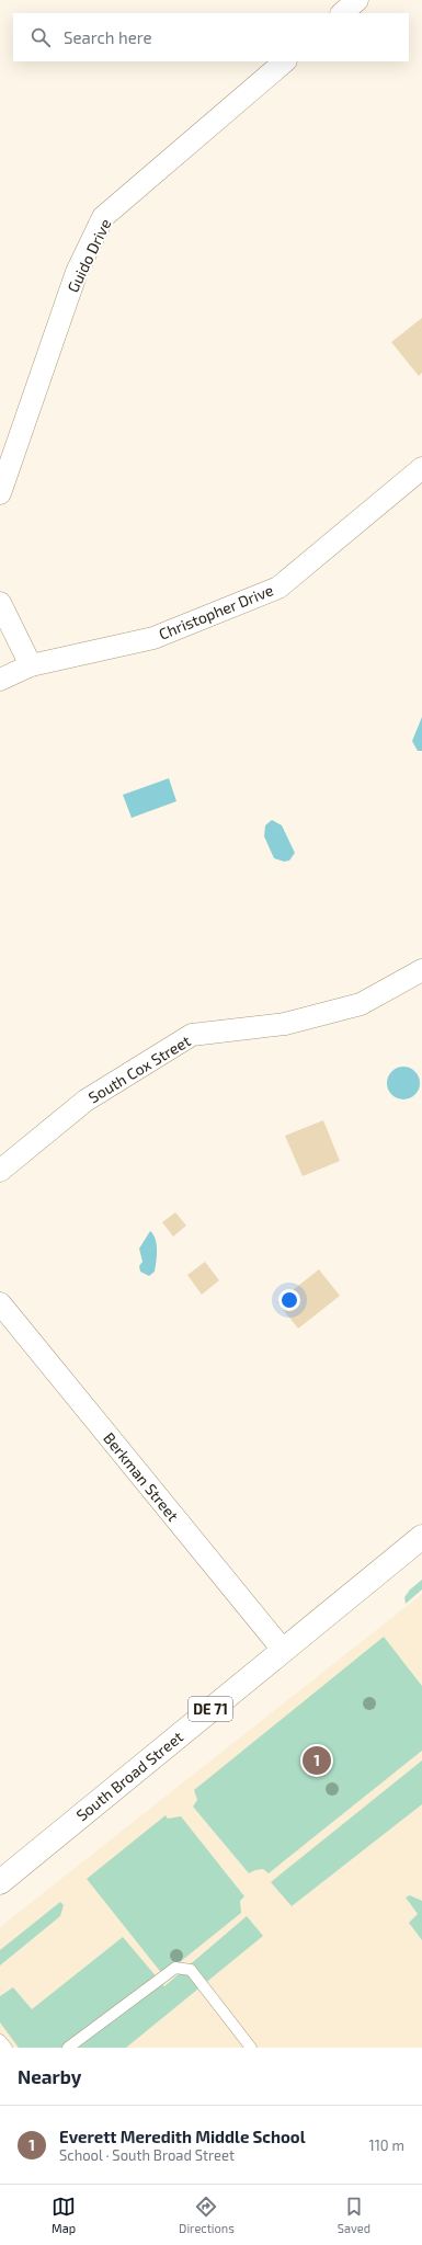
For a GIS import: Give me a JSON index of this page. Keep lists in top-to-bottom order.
{
  "streets": {
    "main road": ["DE 71", "South Broad Street"],
    "street": [
      "Guido Drive",
      "Christopher Drive",
      "South Cox Street",
      "Berkman Street"
    ]
  },
  "crossings": [
    ["Berkman Street", "South Broad Street"]
  ],
  "page": {
    "search": "Search here",
    "pins": "1",
    "heading": "Nearby",
    "list": [
      {
        "mark": "1",
        "name": "Everett Meredith Middle School",
        "note": "School · South Broad Street",
        "value": "110 m"
      }
    ],
    "nav": ["Map", "Directions", "Saved"]
  }
}
